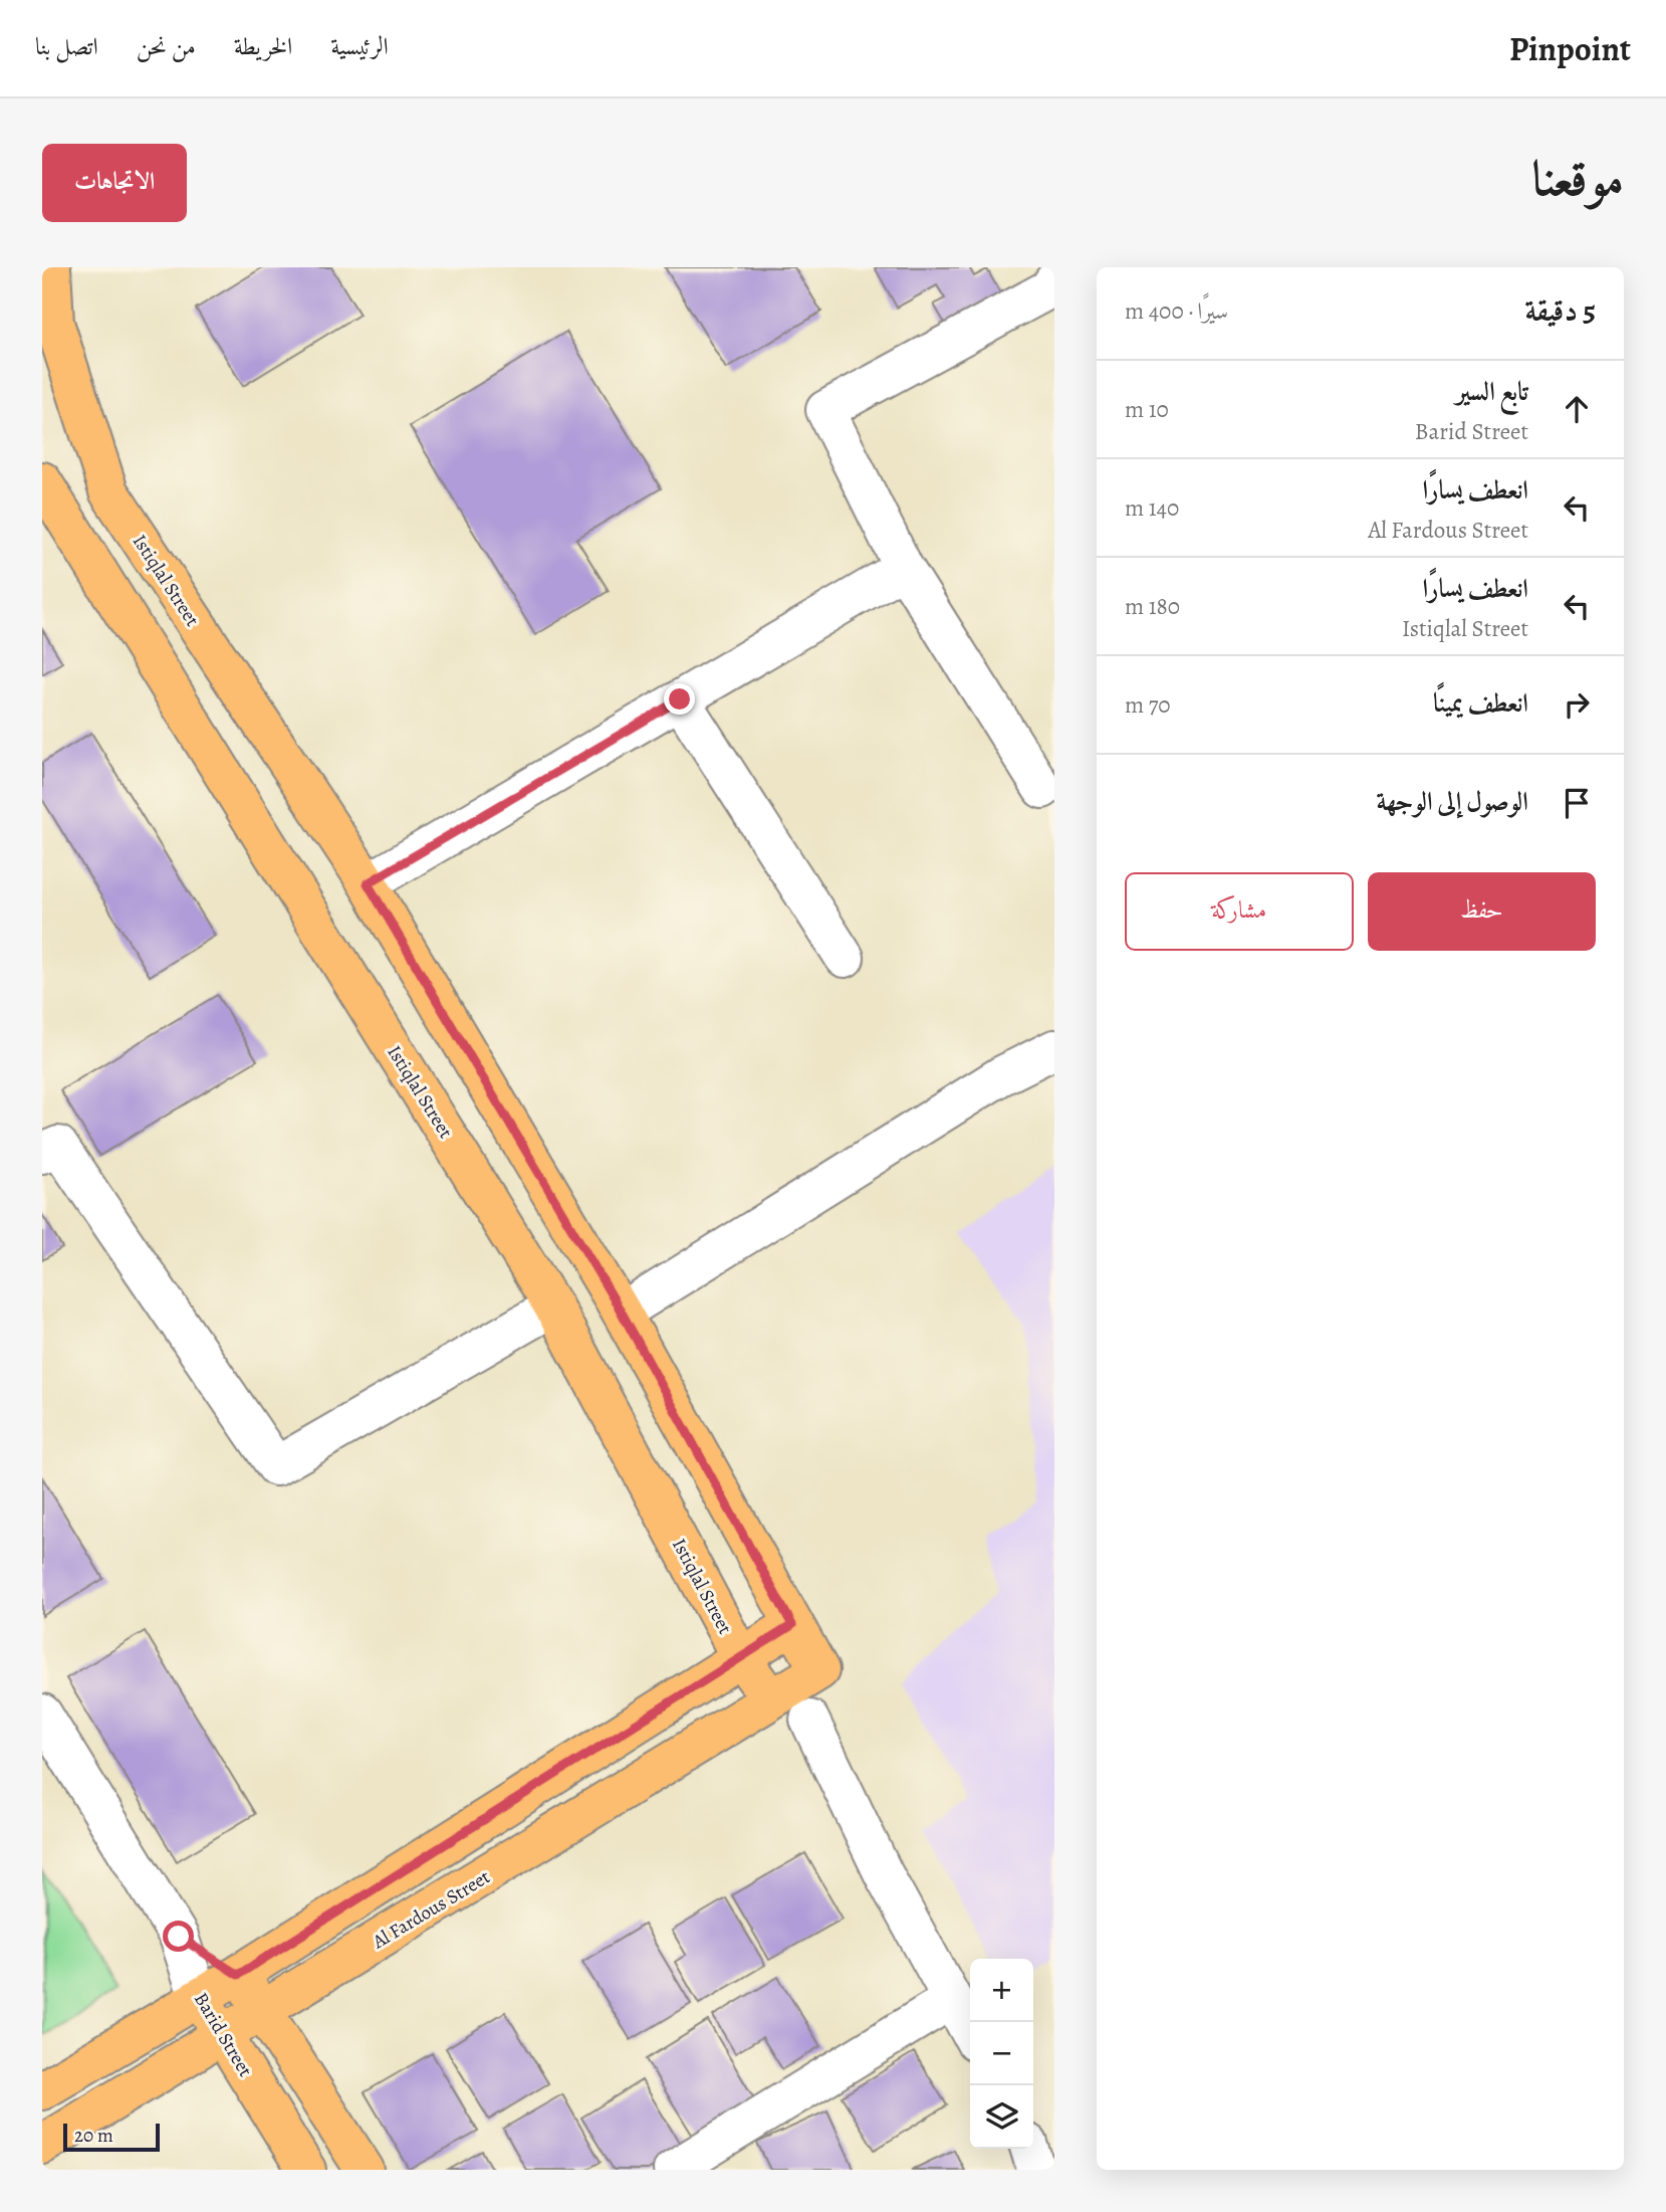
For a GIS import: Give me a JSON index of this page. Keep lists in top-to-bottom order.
{
  "streets": {
    "main road": ["Istiqlal Street", "Al Fardous Street", "Barid Street"]
  },
  "crossings": [
    ["Istiqlal Street", "Al Fardous Street"],
    ["Al Fardous Street", "Barid Street"]
  ],
  "scale_bar": "20 m",
  "page": {
    "header": "Pinpoint",
    "nav": [
      "الرئيسية",
      "الخريطة",
      "من نحن",
      "اتصل بنا"
    ],
    "title": "موقعنا",
    "buttons": [
      "الاتجاهات",
      ["حفظ", "مشاركة"]
    ],
    "heading": ["5 دقيقة", "سيرًا · 400 m"],
    "list": [
      ["تابع السير", "Barid Street", "10 m"],
      ["انعطف يسارًا", "Al Fardous Street", "140 m"],
      ["انعطف يسارًا", "Istiqlal Street", "180 m"],
      ["انعطف يمينًا", "70 m"],
      "الوصول إلى الوجهة"
    ],
    "map_buttons": ["+", "−"],
    "scale": "20 m"
  }
}
